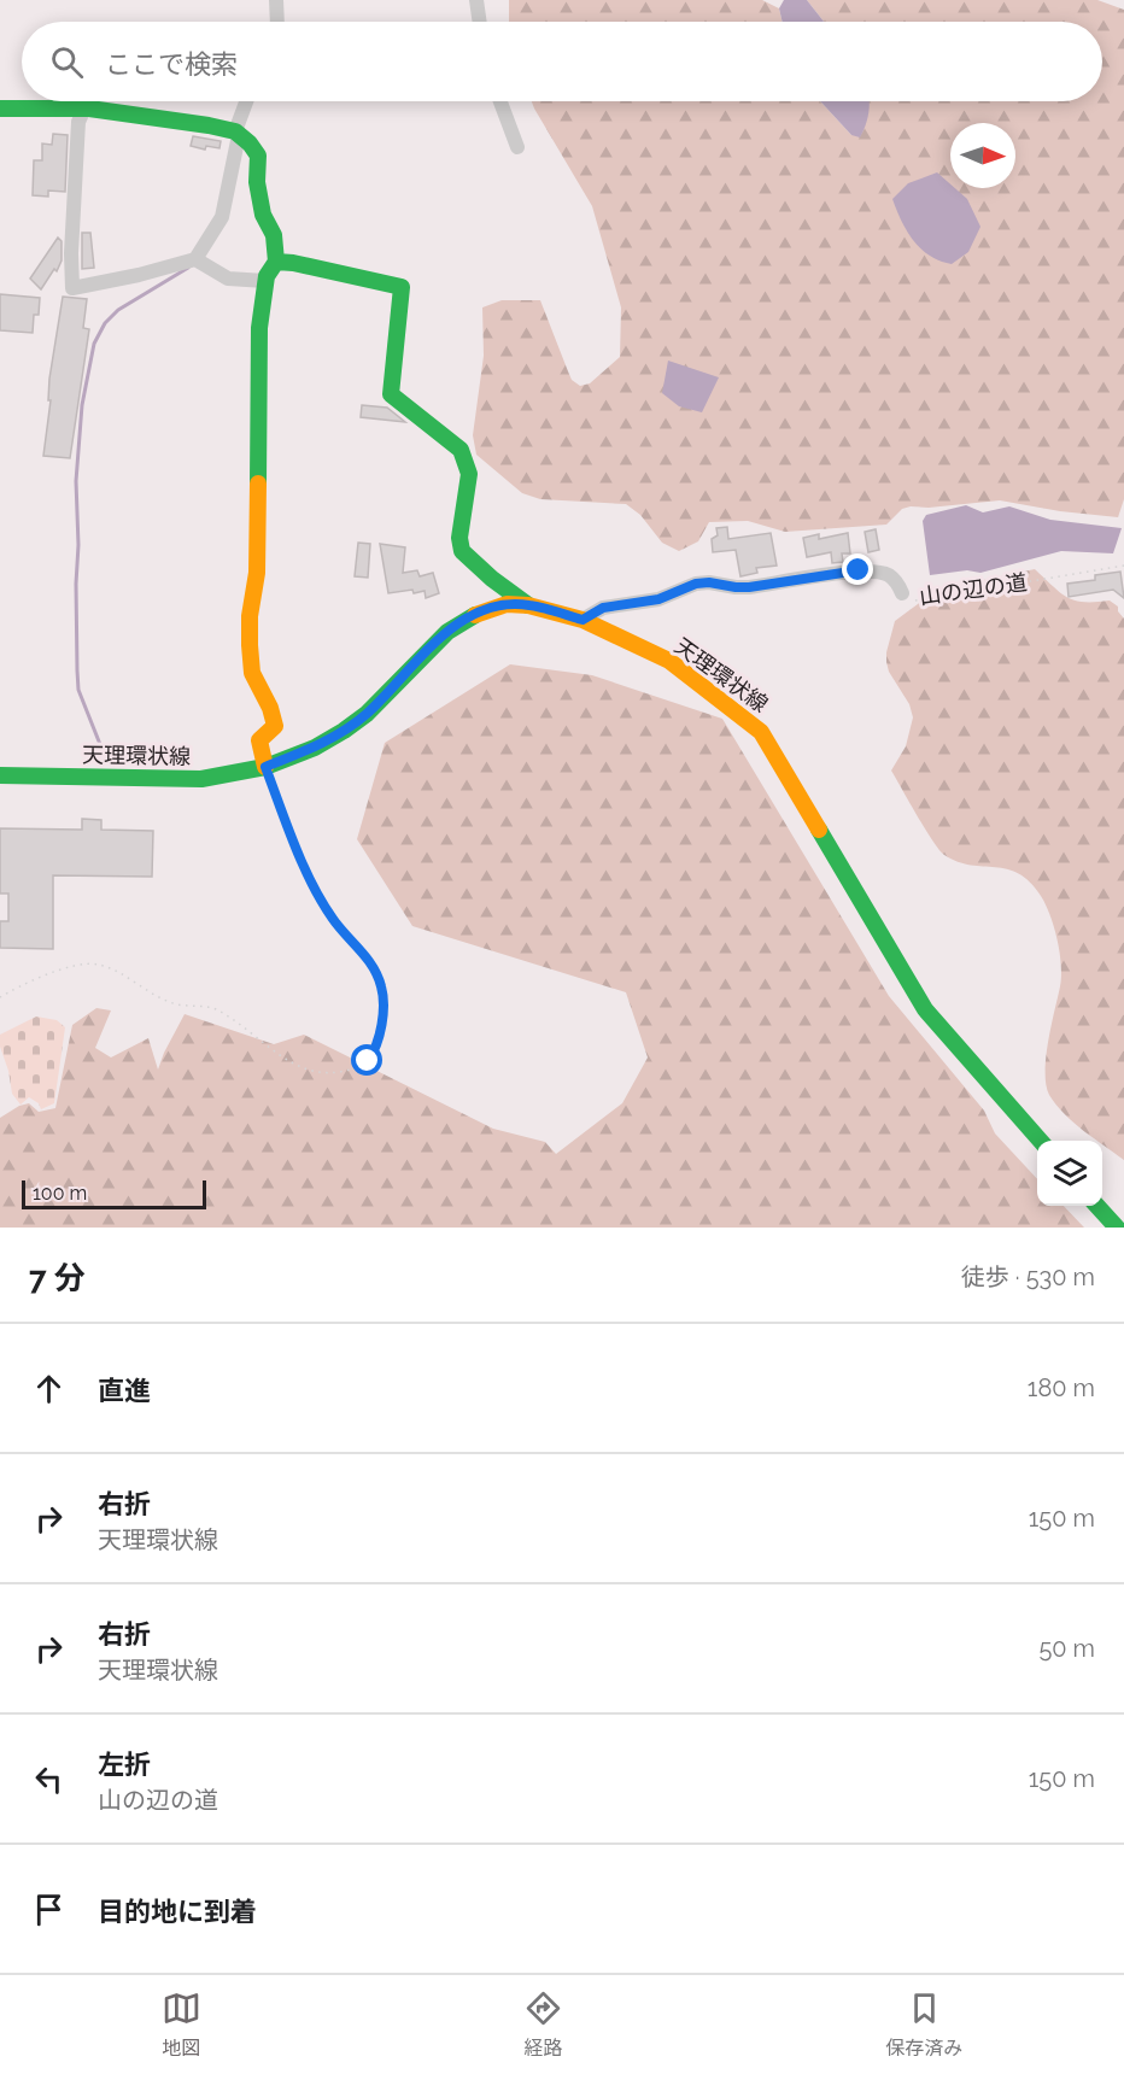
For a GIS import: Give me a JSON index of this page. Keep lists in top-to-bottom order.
{
  "streets": {
    "street": ["山の辺の道", "天理環状線"]
  },
  "crossings": [
    ["山の辺の道", "天理環状線"]
  ],
  "scale_bar": "100 m",
  "north": "right",
  "page": {
    "search": "ここで検索",
    "scale": "100 m",
    "heading": ["7 分", "徒歩 · 530 m"],
    "list": [
      ["直進", "180 m"],
      ["右折", "天理環状線", "150 m"],
      ["右折", "天理環状線", "50 m"],
      ["左折", "山の辺の道", "150 m"],
      "目的地に到着"
    ],
    "nav": ["地図", "経路", "保存済み"]
  }
}
